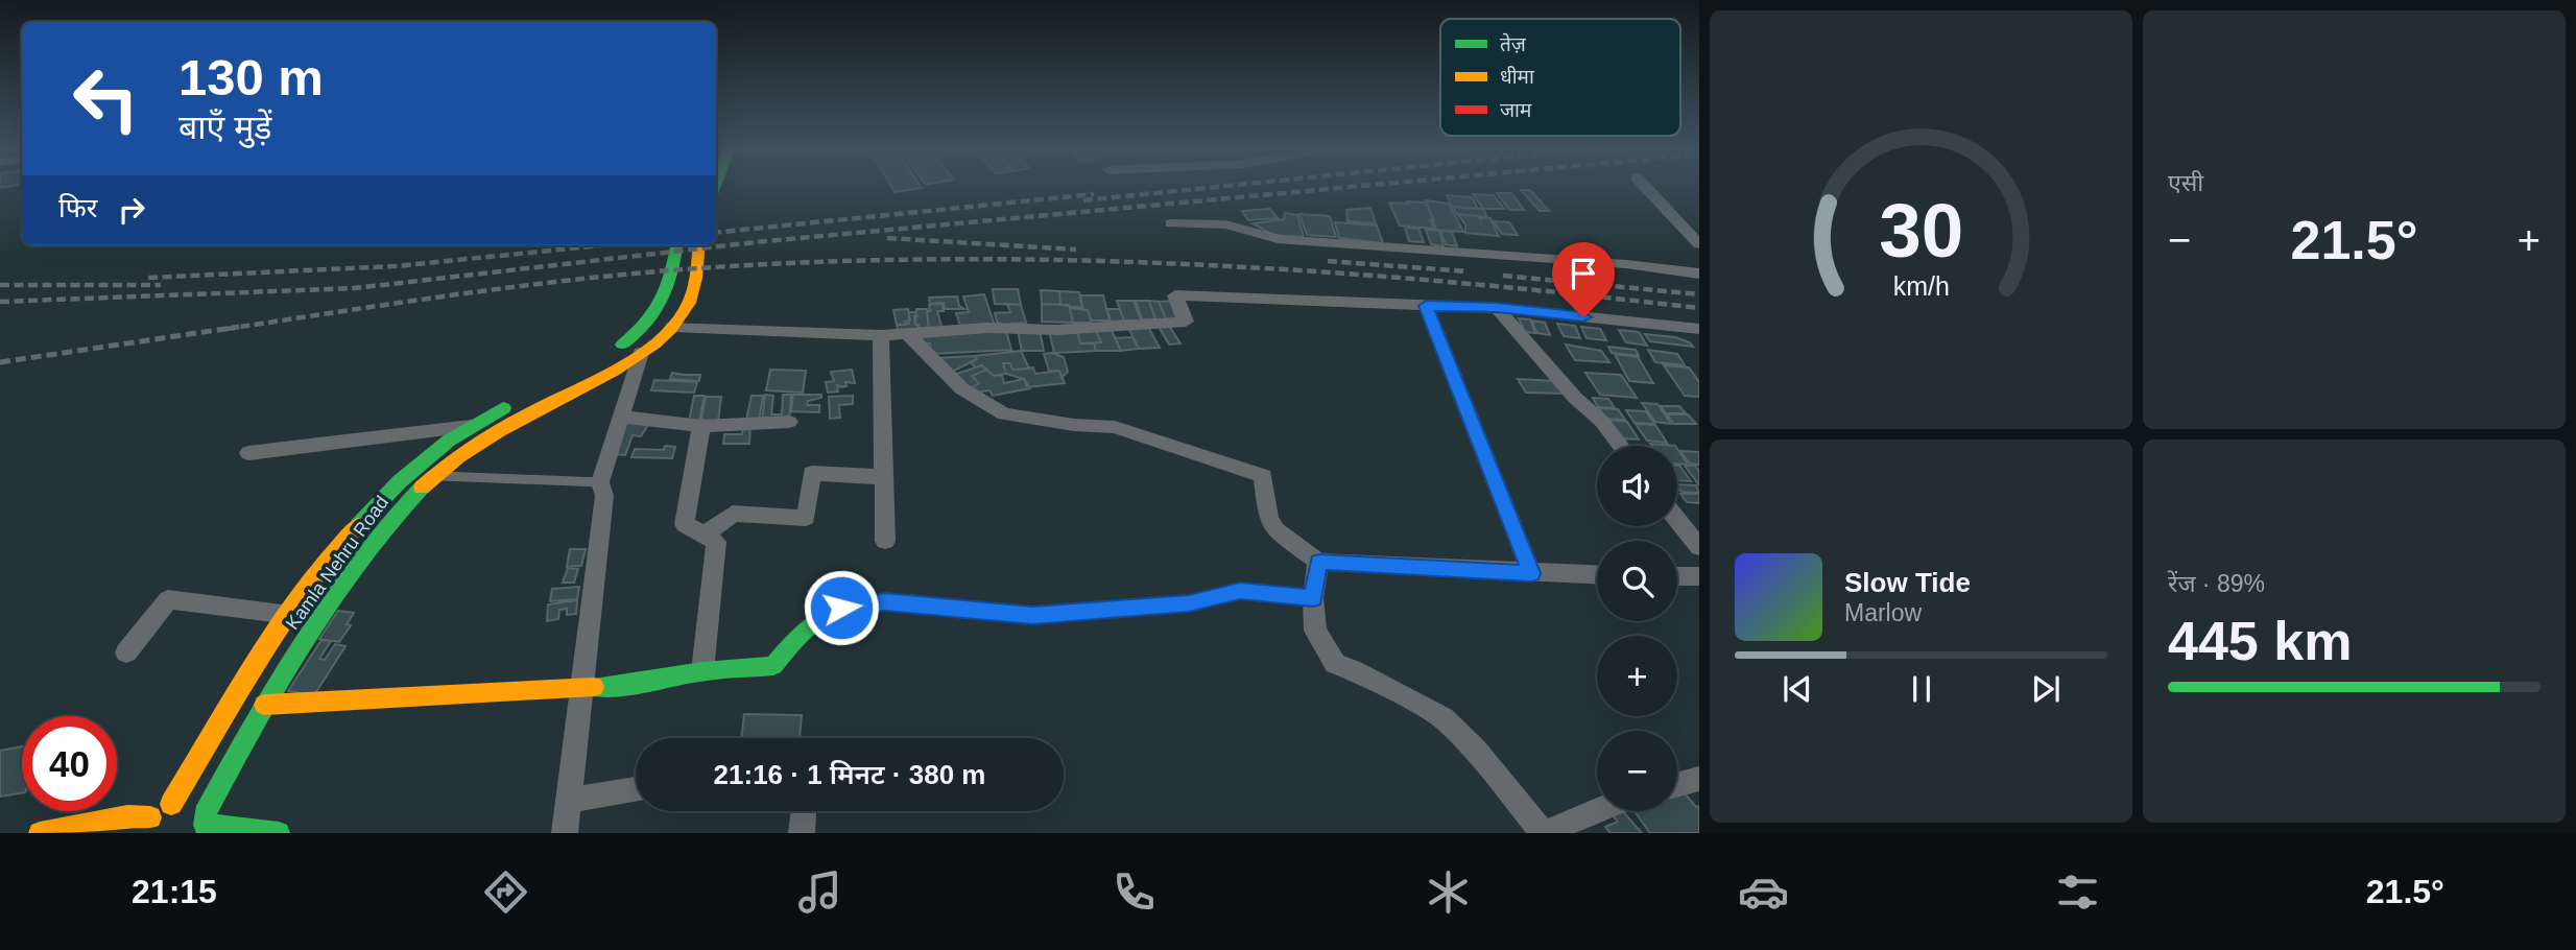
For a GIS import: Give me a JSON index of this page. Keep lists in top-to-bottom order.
{
  "streets": {
    "main road": ["Kamla Nehru Road"]
  },
  "legend": ["तेज़", "धीमा", "जाम"],
  "page": {
    "tile": [
      "एसी",
      ["रेंज · 89%", "445 km"]
    ],
    "turn": ["130 m", "बाएँ मुड़ें"],
    "then": "फिर",
    "heat": ["−", "21.5°", "+"],
    "map_buttons": ["+", "−"],
    "song": ["Slow Tide", "Marlow"],
    "limit": "40",
    "trip": "21:16 · 1 मिनट · 380 m",
    "tabs": ["21:15", "21.5°"],
    "gauge": ["30", "km/h"]
  }
}
